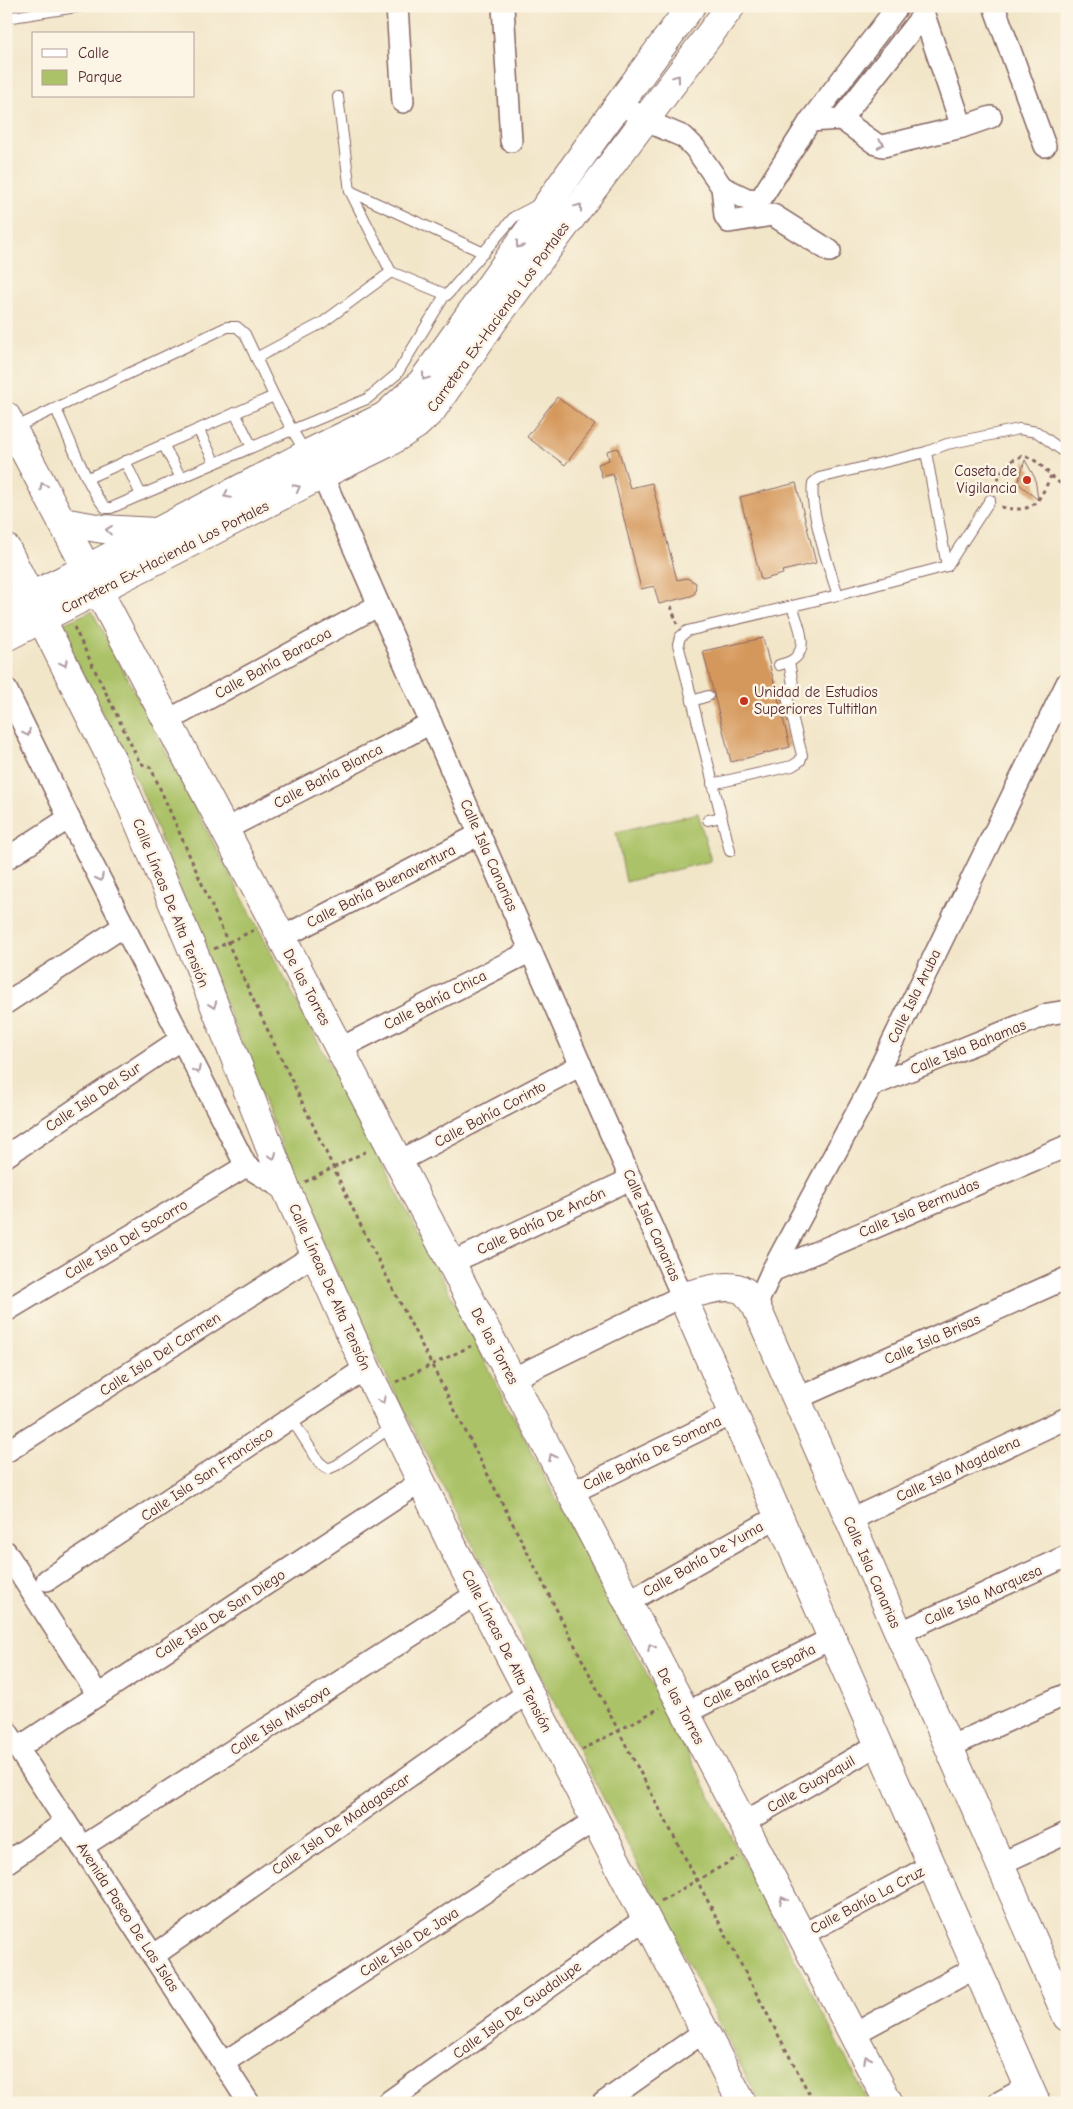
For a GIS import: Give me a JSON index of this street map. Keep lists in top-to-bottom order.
{
  "streets": {
    "main road": [
      "Carretera Ex-Hacienda Los Portales",
      "Calle Isla Canarias",
      "Calle Líneas De Alta Tensión",
      "De las Torres"
    ],
    "street": [
      "Calle Bahía Baracoa",
      "Calle Bahía Blanca",
      "Calle Bahía Buenaventura",
      "Calle Isla Aruba",
      "Calle Bahía Chica",
      "Calle Isla Bahamas",
      "Calle Isla Del Sur",
      "Calle Bahía Corinto",
      "Calle Isla Bermudas",
      "Calle Bahía De Ancón",
      "Calle Isla Del Socorro",
      "Calle Isla Brisas",
      "Calle Isla Del Carmen",
      "Calle Bahía De Somana",
      "Calle Isla Magdalena",
      "Calle Isla San Francisco",
      "Calle Bahía De Yuma",
      "Calle Isla Marquesa",
      "Calle Isla De San Diego",
      "Calle Bahía España",
      "Calle Isla Miscoya",
      "Calle Guayaquil",
      "Calle Isla De Madagascar",
      "Calle Bahía La Cruz",
      "Avenida Paseo De Las Islas",
      "Calle Isla De Java",
      "Calle Isla De Guadalupe"
    ]
  },
  "crossings": [
    ["Carretera Ex-Hacienda Los Portales", "Calle Isla Canarias"],
    ["Carretera Ex-Hacienda Los Portales", "Calle Líneas De Alta Tensión"],
    ["Carretera Ex-Hacienda Los Portales", "De las Torres"],
    ["Calle Bahía Baracoa", "Calle Isla Canarias"],
    ["Calle Bahía Baracoa", "De las Torres"],
    ["Calle Bahía Blanca", "Calle Isla Canarias"],
    ["Calle Bahía Blanca", "De las Torres"],
    ["Calle Isla Canarias", "Calle Bahía Buenaventura"],
    ["Calle Isla Canarias", "Calle Isla Aruba"],
    ["Calle Isla Canarias", "Calle Bahía Chica"],
    ["Calle Isla Canarias", "Calle Bahía Corinto"],
    ["Calle Isla Canarias", "Calle Bahía De Ancón"],
    ["Calle Isla Canarias", "Calle Isla Brisas"],
    ["Calle Isla Canarias", "Calle Isla Magdalena"],
    ["Calle Isla Canarias", "Calle Isla Marquesa"],
    ["Calle Bahía Buenaventura", "De las Torres"],
    ["Calle Líneas De Alta Tensión", "Calle Isla Del Socorro"],
    ["Calle Líneas De Alta Tensión", "Calle Isla Del Carmen"],
    ["Calle Líneas De Alta Tensión", "Calle Isla San Francisco"],
    ["Calle Líneas De Alta Tensión", "Calle Isla De San Diego"],
    ["Calle Líneas De Alta Tensión", "Calle Isla Miscoya"],
    ["Calle Líneas De Alta Tensión", "Calle Isla De Madagascar"],
    ["Calle Líneas De Alta Tensión", "Calle Isla De Java"],
    ["Calle Líneas De Alta Tensión", "Calle Isla De Guadalupe"],
    ["De las Torres", "Calle Bahía Chica"],
    ["De las Torres", "Calle Bahía Corinto"],
    ["De las Torres", "Calle Bahía De Ancón"],
    ["De las Torres", "Calle Bahía De Somana"],
    ["De las Torres", "Calle Bahía De Yuma"],
    ["De las Torres", "Calle Bahía España"],
    ["De las Torres", "Calle Guayaquil"],
    ["De las Torres", "Calle Bahía La Cruz"],
    ["Calle Isla Aruba", "Calle Isla Bahamas"],
    ["Calle Isla Aruba", "Calle Isla Bermudas"],
    ["Calle Isla De San Diego", "Avenida Paseo De Las Islas"],
    ["Calle Isla Miscoya", "Avenida Paseo De Las Islas"],
    ["Calle Isla De Madagascar", "Avenida Paseo De Las Islas"],
    ["Avenida Paseo De Las Islas", "Calle Isla De Java"]
  ],
  "one_way": ["Calle Líneas De Alta Tensión"],
  "places": ["Caseta de Vigilancia", "Unidad de Estudios Superiores Tultitlan"],
  "legend": ["Calle", "Parque"]
}
